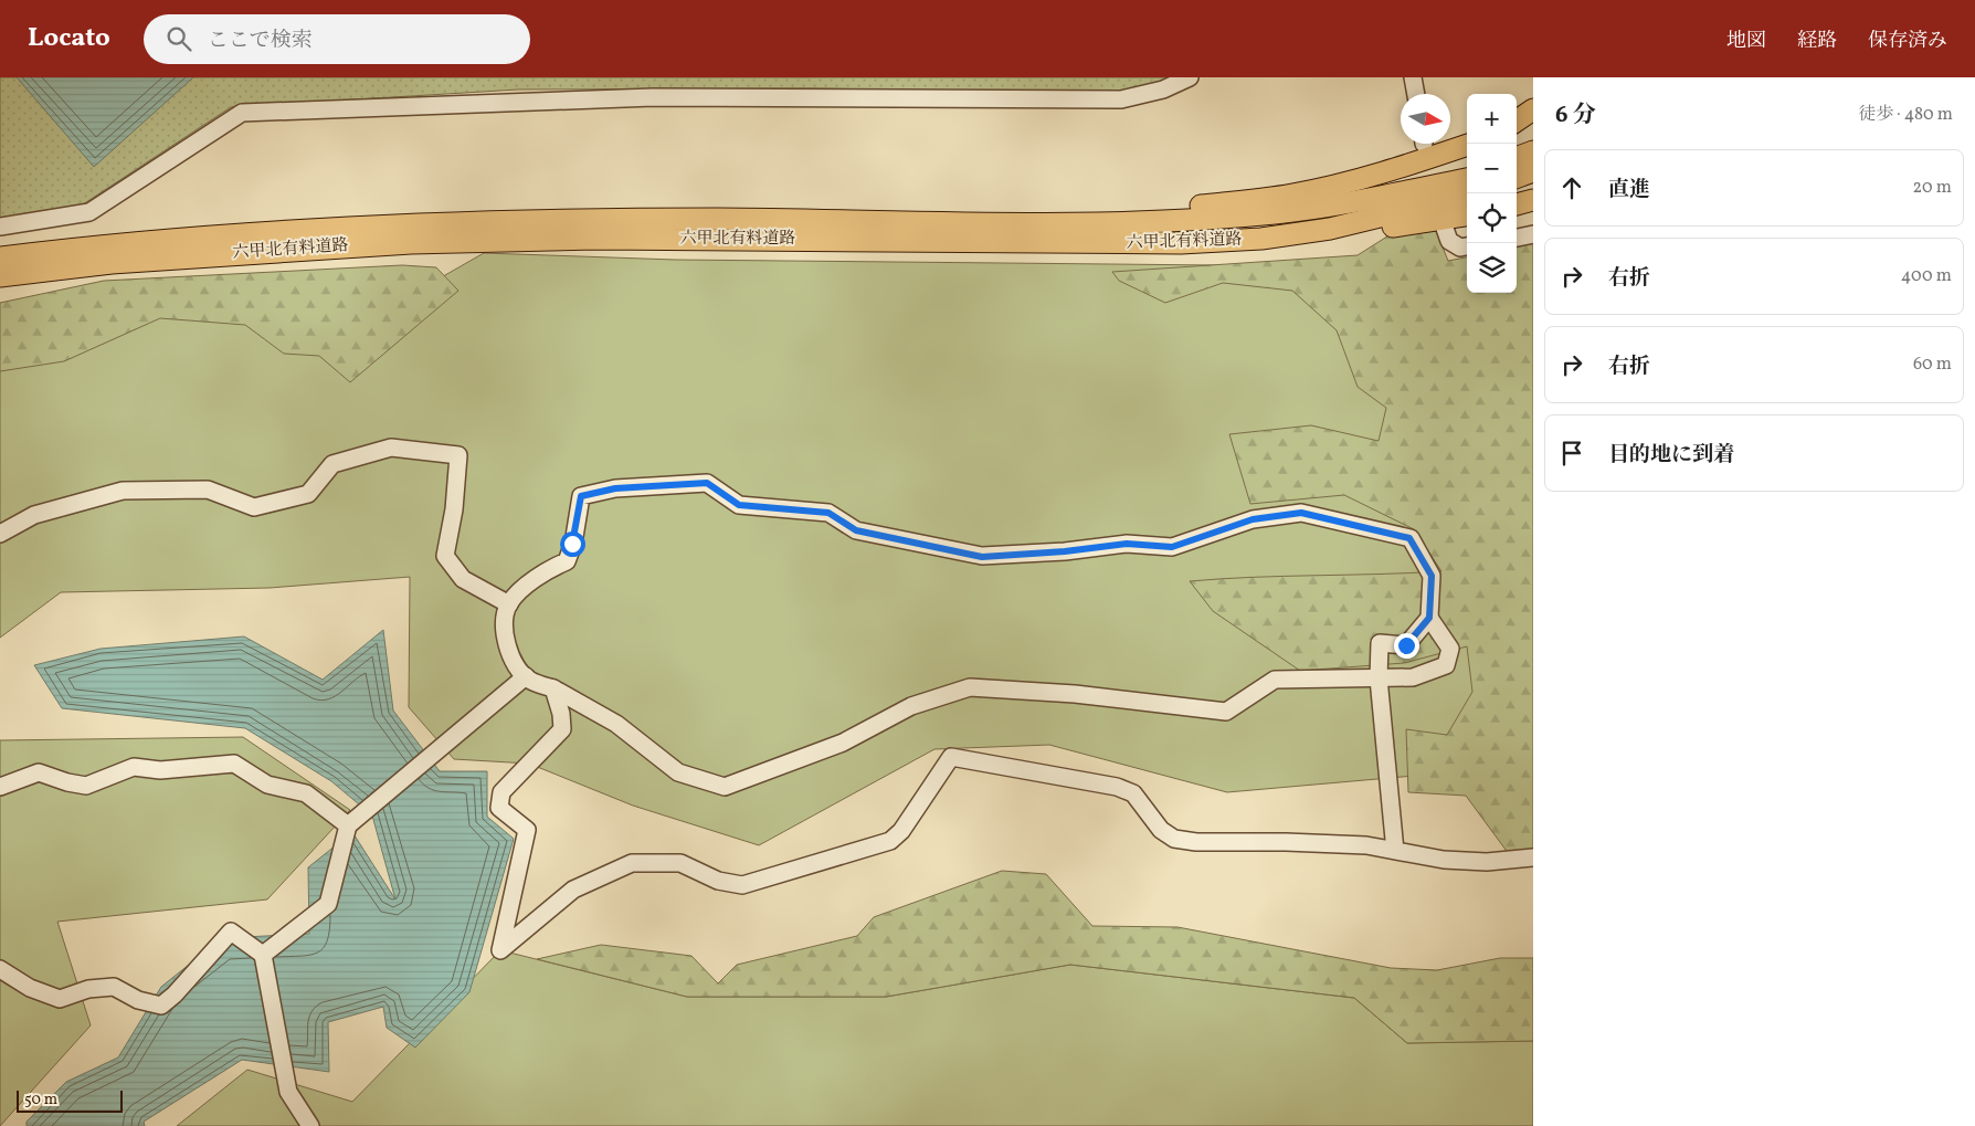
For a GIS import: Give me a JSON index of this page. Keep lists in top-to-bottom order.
{
  "streets": {
    "main road": ["六甲北有料道路"]
  },
  "scale_bar": "50 m",
  "north": "right",
  "page": {
    "header": "Locato",
    "search": "ここで検索",
    "nav": ["地図", "経路", "保存済み"],
    "heading": ["6 分", "徒歩 · 480 m"],
    "map_buttons": ["+", "−"],
    "list": [
      ["直進", "20 m"],
      ["右折", "400 m"],
      ["右折", "60 m"],
      "目的地に到着"
    ],
    "scale": "50 m"
  }
}
